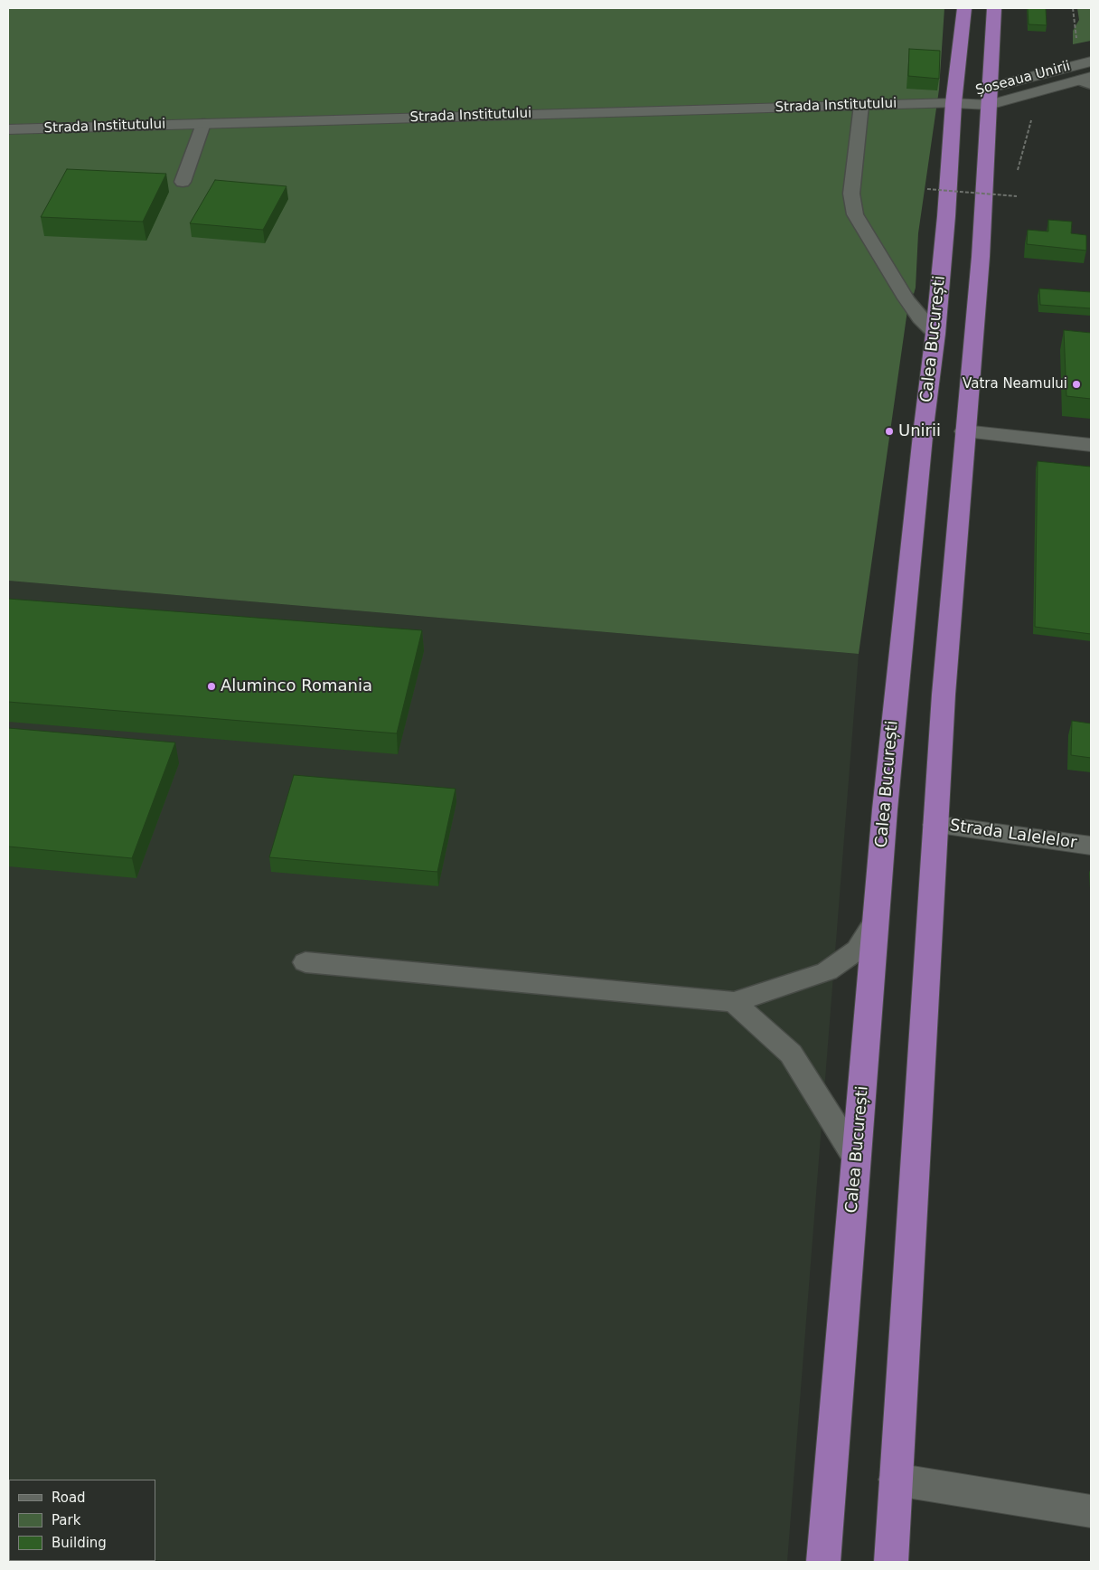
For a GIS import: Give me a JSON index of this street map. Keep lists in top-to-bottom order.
{
  "streets": {
    "highway": ["Calea București"],
    "street": ["Șoseaua Unirii", "Strada Institutului", "Strada Lalelelor"]
  },
  "crossings": [
    ["Șoseaua Unirii", "Strada Institutului"],
    ["Șoseaua Unirii", "Calea București"]
  ],
  "places": ["Vatra Neamului", "Unirii", "Aluminco Romania"],
  "legend": ["Road", "Park", "Building"]
}
